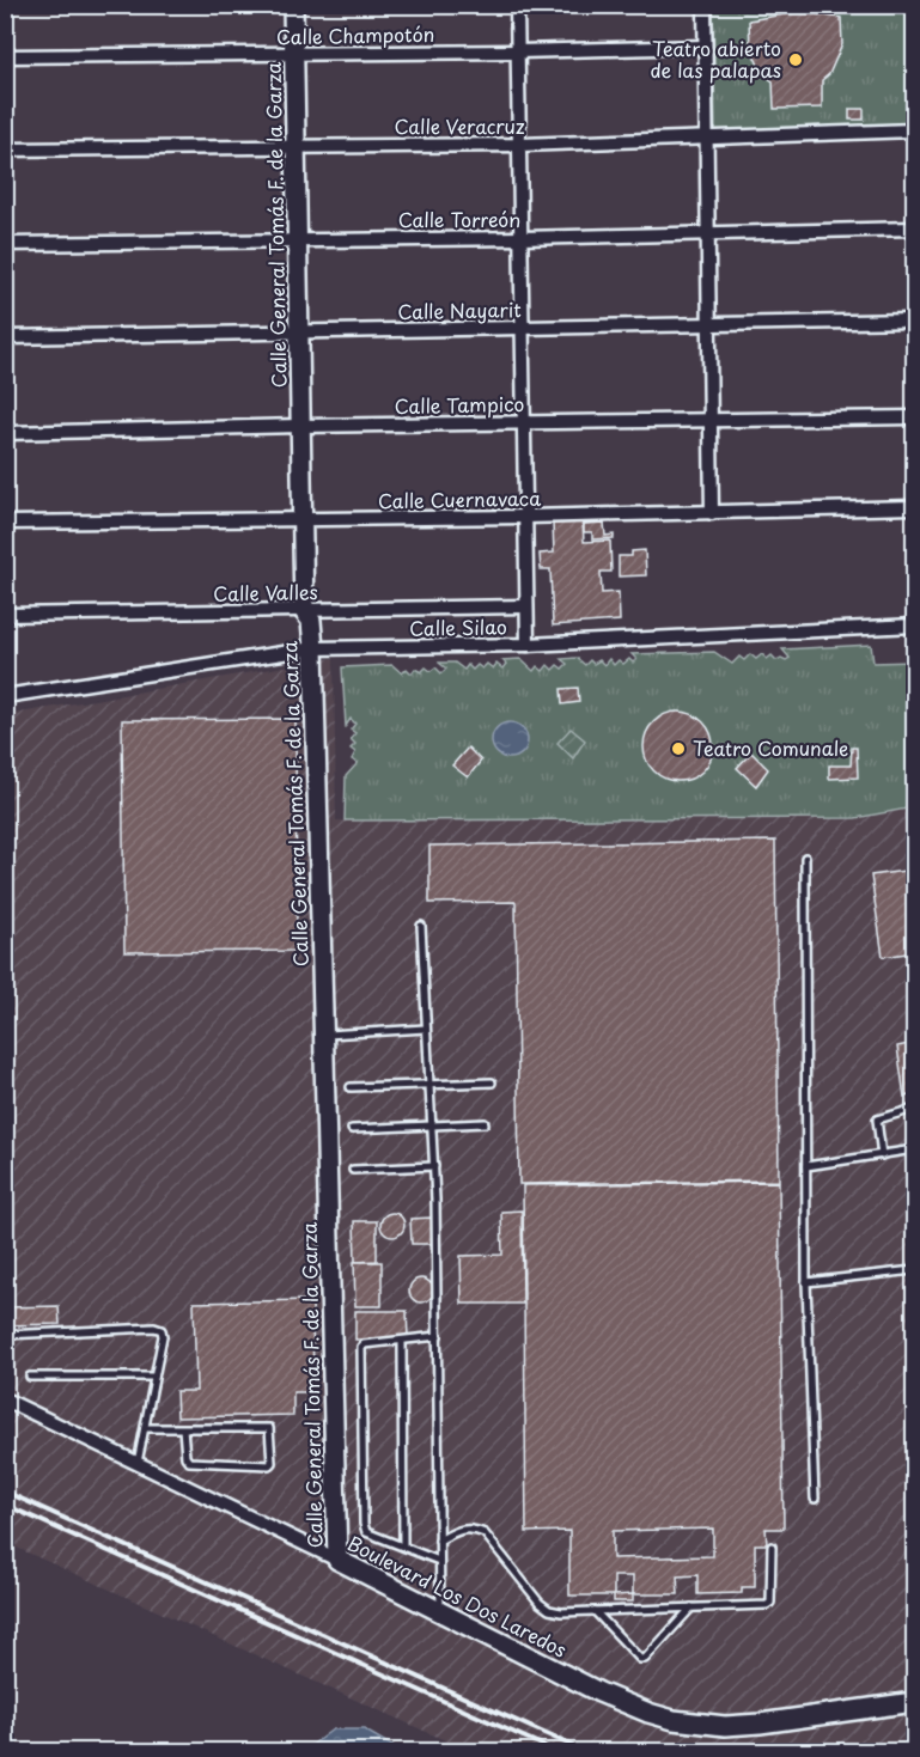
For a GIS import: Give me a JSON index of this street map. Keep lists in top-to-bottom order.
{
  "streets": {
    "street": [
      "Calle Champotón",
      "Calle Veracruz",
      "Calle Torreón",
      "Calle General Tomás F. de la Garza",
      "Calle Nayarit",
      "Calle Tampico",
      "Calle Cuernavaca",
      "Calle Valles",
      "Calle Silao",
      "Boulevard Los Dos Laredos"
    ]
  },
  "crossings": [
    ["Calle Champotón", "Calle General Tomás F. de la Garza"],
    ["Calle Veracruz", "Calle General Tomás F. de la Garza"],
    ["Calle Torreón", "Calle General Tomás F. de la Garza"],
    ["Calle General Tomás F. de la Garza", "Calle Nayarit"],
    ["Calle General Tomás F. de la Garza", "Calle Tampico"],
    ["Calle General Tomás F. de la Garza", "Calle Cuernavaca"],
    ["Calle General Tomás F. de la Garza", "Calle Valles"],
    ["Calle General Tomás F. de la Garza", "Calle Silao"],
    ["Calle General Tomás F. de la Garza", "Boulevard Los Dos Laredos"]
  ],
  "places": ["Teatro abierto de las palapas", "Teatro Comunale"]
}
